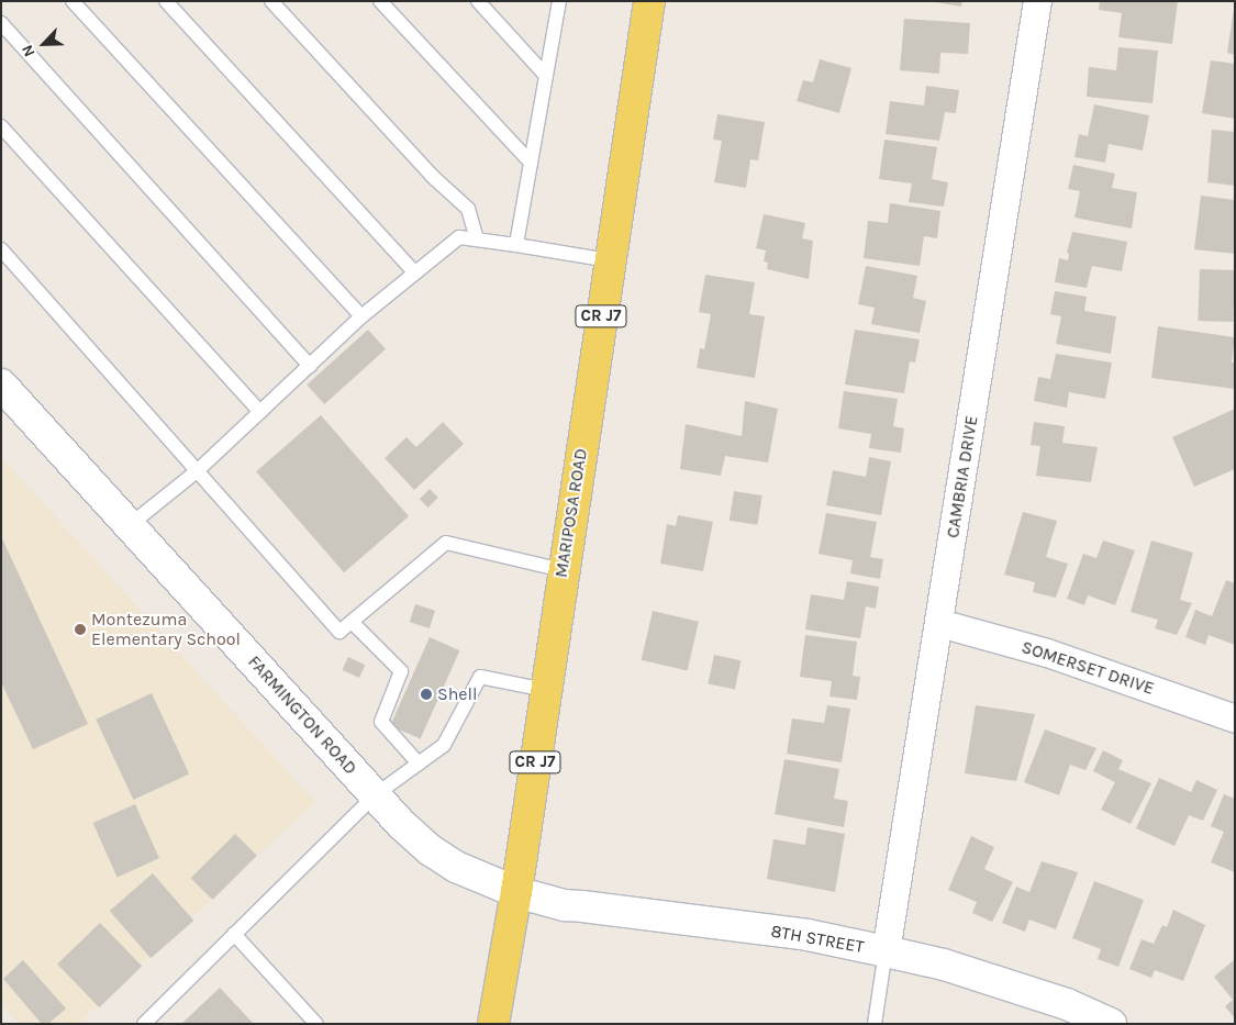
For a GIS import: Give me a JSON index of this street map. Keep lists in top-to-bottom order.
{
  "streets": {
    "main road": [
      "CR J7",
      "MARIPOSA ROAD",
      "FARMINGTON ROAD",
      "8TH STREET"
    ],
    "street": ["CAMBRIA DRIVE", "SOMERSET DRIVE"]
  },
  "crossings": [
    ["CAMBRIA DRIVE", "SOMERSET DRIVE"],
    ["CAMBRIA DRIVE", "8TH STREET"],
    ["MARIPOSA ROAD", "FARMINGTON ROAD"],
    ["MARIPOSA ROAD", "8TH STREET"],
    ["FARMINGTON ROAD", "8TH STREET"]
  ],
  "places": ["Montezuma Elementary School", "Shell"],
  "north": "bottom left"
}
